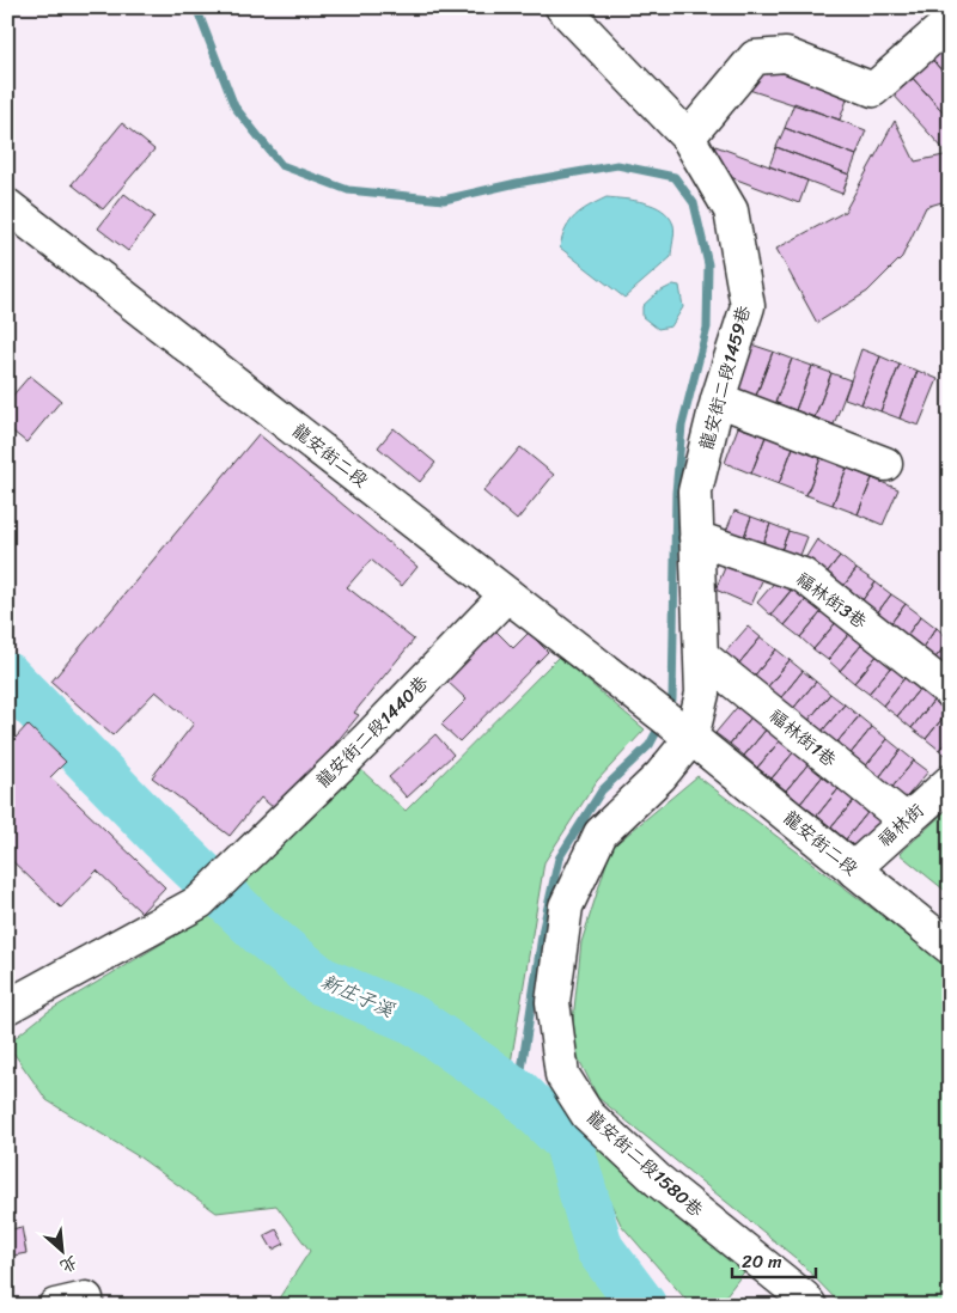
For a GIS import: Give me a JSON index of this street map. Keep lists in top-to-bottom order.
{
  "streets": {
    "street": [
      "龍安街二段1459巷",
      "龍安街二段",
      "福林街3巷",
      "龍安街二段1440巷",
      "福林街1巷",
      "福林街",
      "龍安街二段1580巷"
    ]
  },
  "crossings": [
    ["龍安街二段1459巷", "龍安街二段"],
    ["龍安街二段1459巷", "福林街3巷"],
    ["龍安街二段1459巷", "福林街1巷"],
    ["龍安街二段1459巷", "龍安街二段1580巷"],
    ["龍安街二段", "龍安街二段1440巷"],
    ["龍安街二段", "福林街"],
    ["龍安街二段", "龍安街二段1580巷"],
    ["福林街1巷", "福林街"]
  ],
  "water": ["新庄子溪"],
  "scale_bar": "20 m",
  "north": "bottom right"
}
